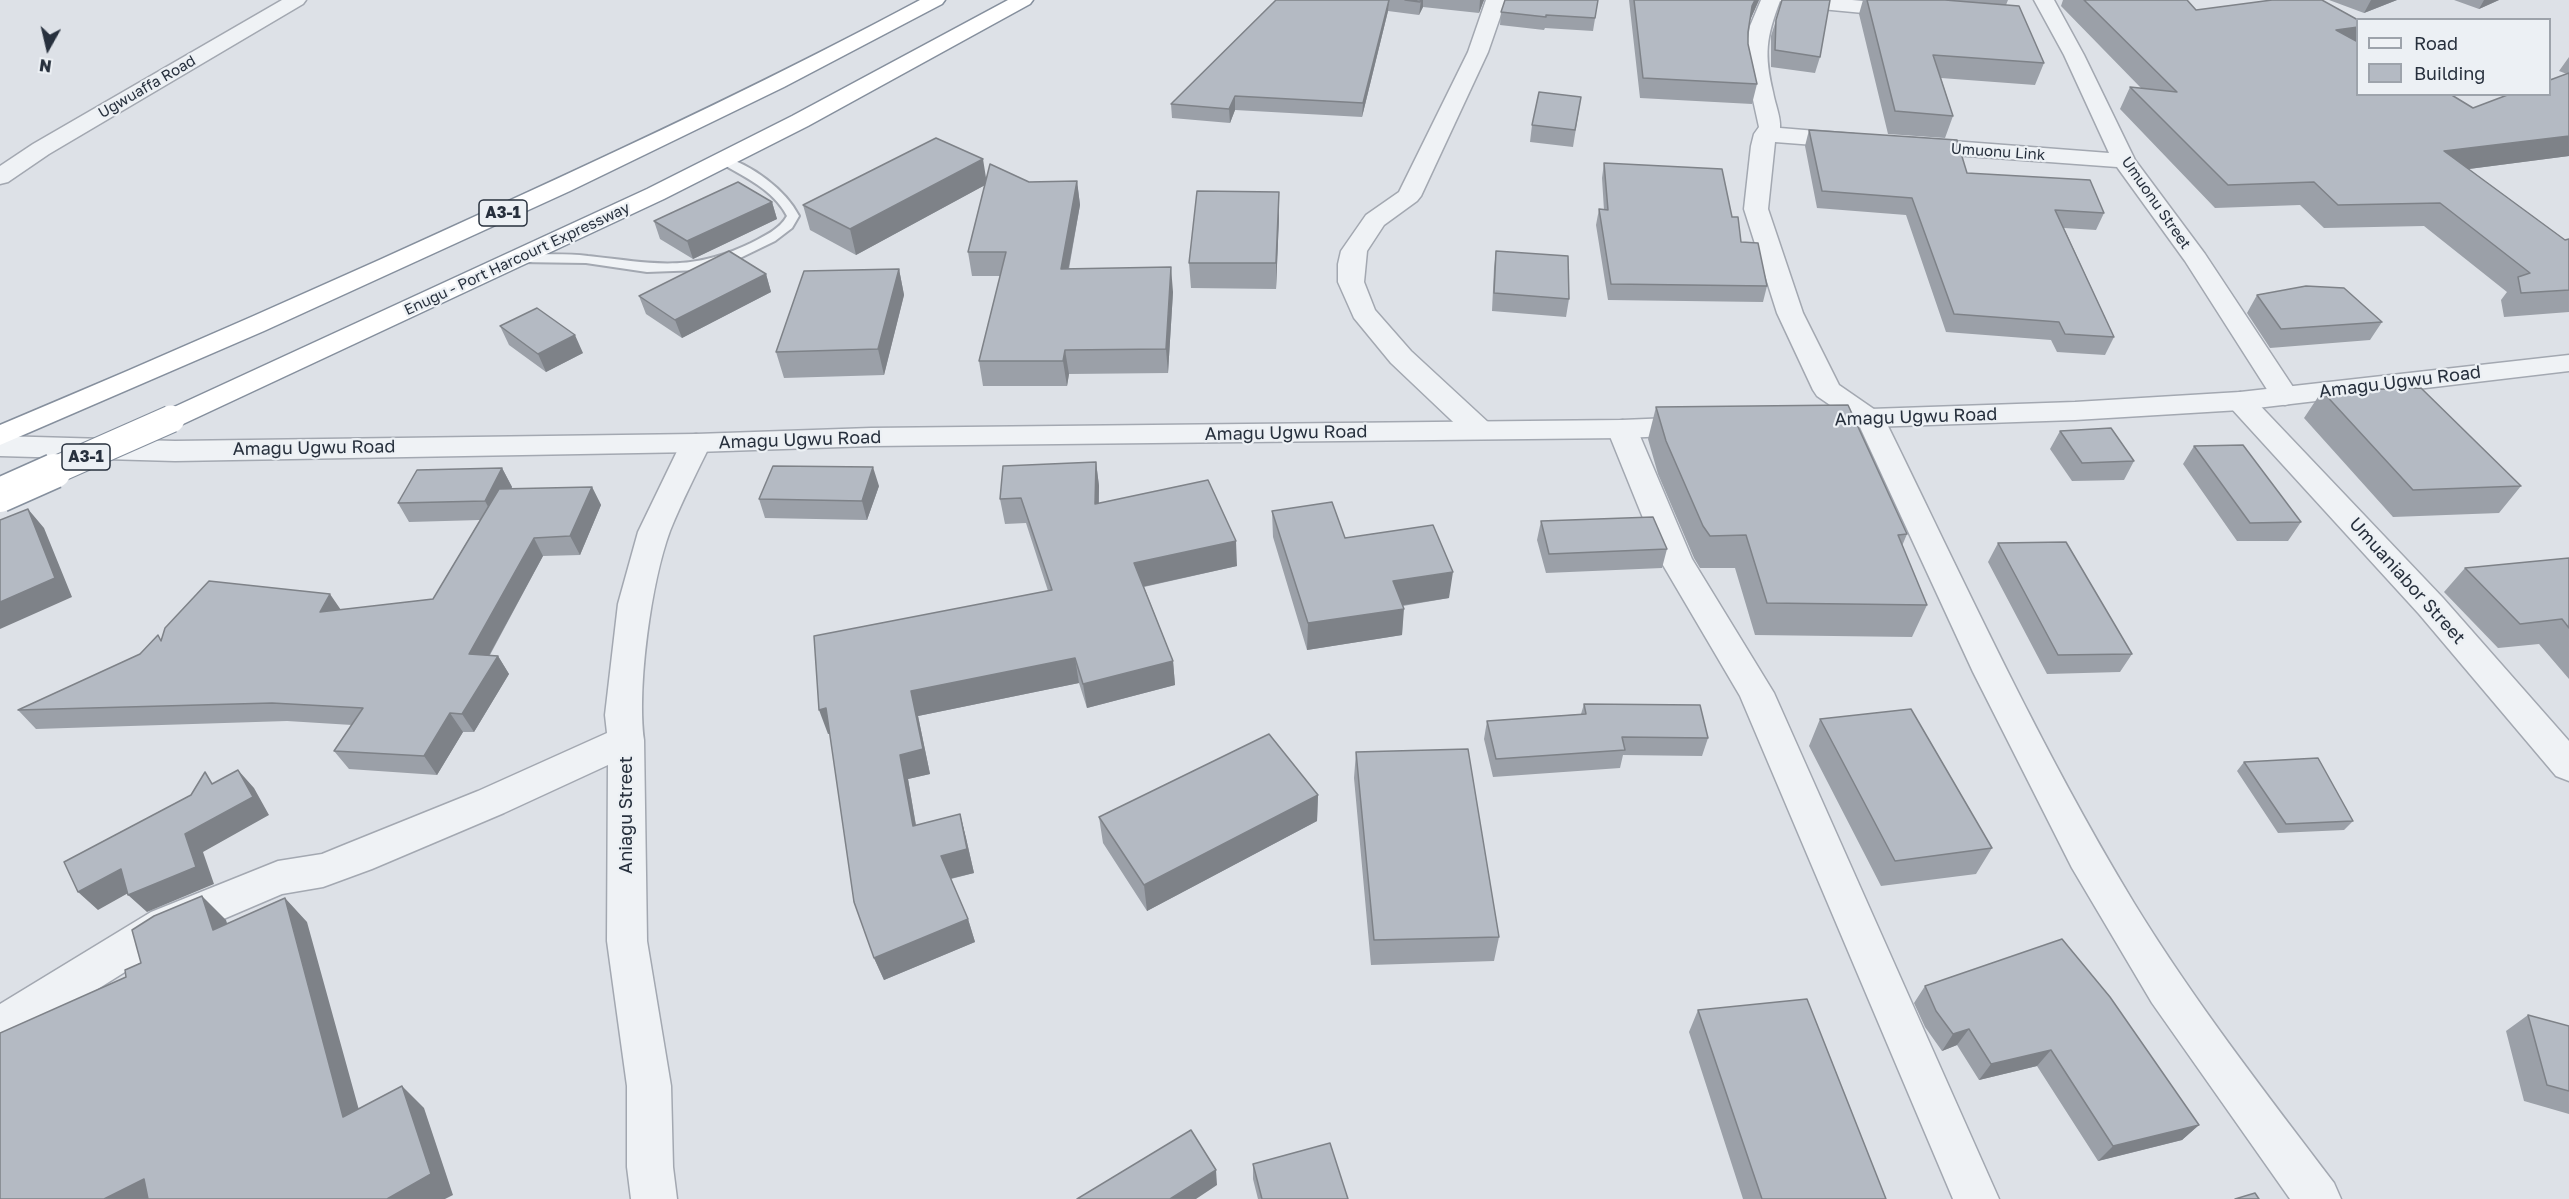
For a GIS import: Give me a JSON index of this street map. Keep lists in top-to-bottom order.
{
  "streets": {
    "highway": ["A3-1", "Enugu - Port Harcourt Expressway"],
    "street": [
      "Ugwuaffa Road",
      "Umuonu Link",
      "Umuonu Street",
      "Amagu Ugwu Road",
      "Umuaniabor Street",
      "Aniagu Street"
    ]
  },
  "crossings": [
    ["Umuonu Link", "Umuonu Street"],
    ["Umuonu Street", "Amagu Ugwu Road"],
    ["Amagu Ugwu Road", "Umuaniabor Street"],
    ["Amagu Ugwu Road", "Aniagu Street"]
  ],
  "legend": ["Road", "Building"],
  "north": "bottom"
}
